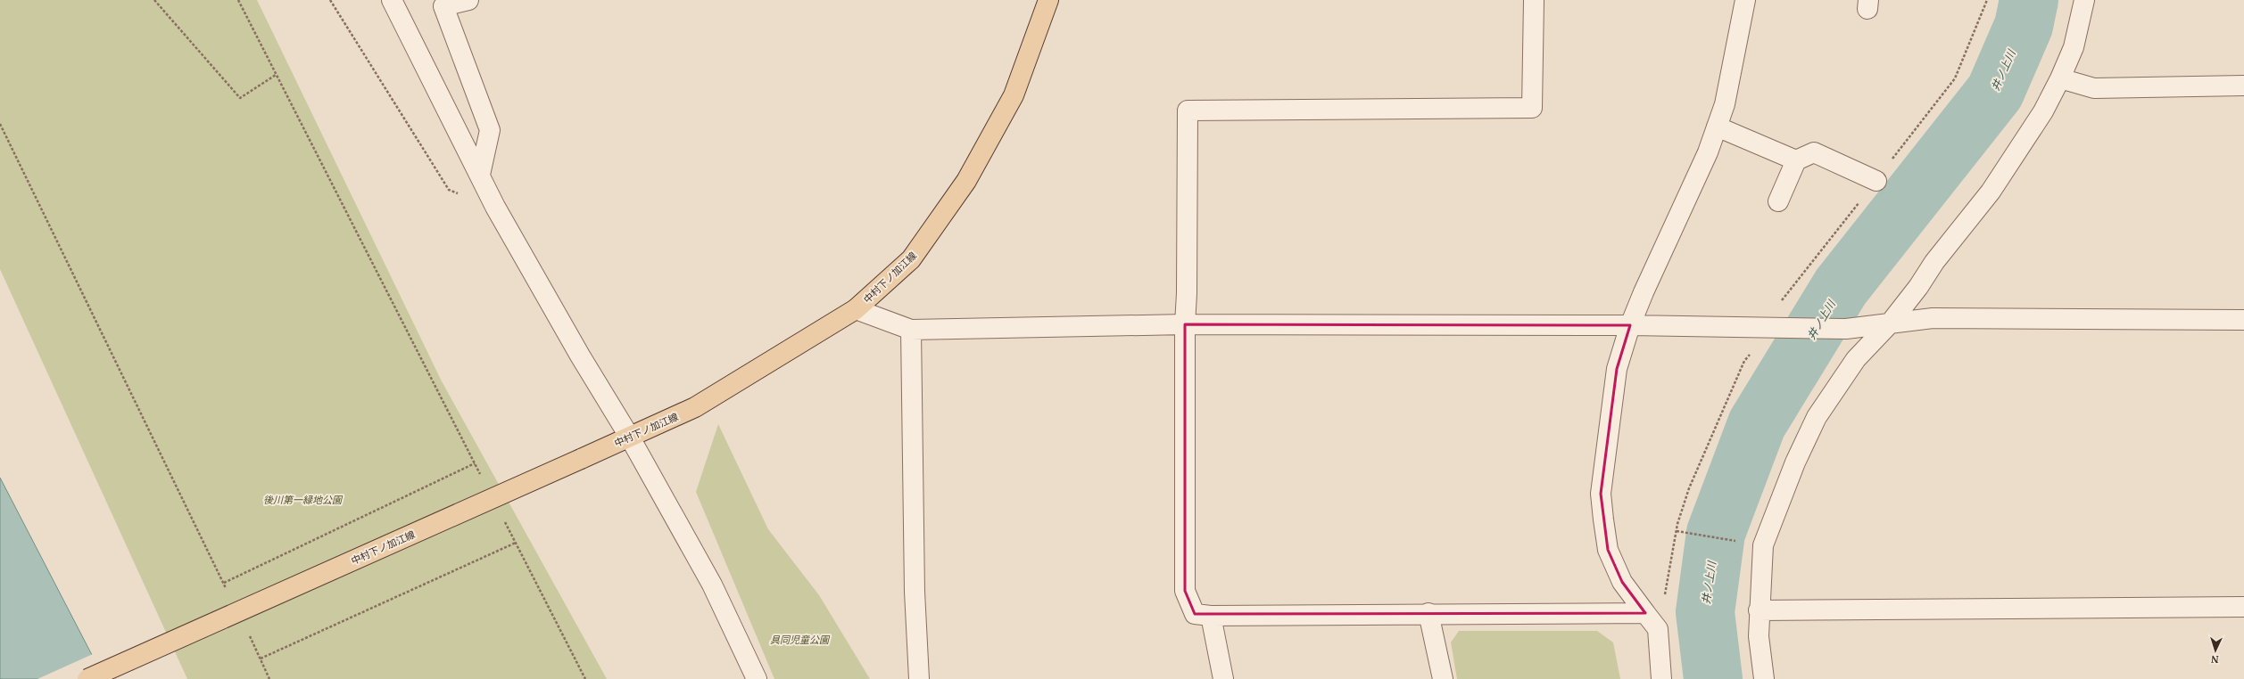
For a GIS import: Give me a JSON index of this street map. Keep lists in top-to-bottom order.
{
  "streets": {
    "main road": ["中村下ノ加江線"]
  },
  "water": ["井ノ上川"],
  "parks": ["後川第一緑地公園", "具同児童公園"],
  "north": "bottom"
}
